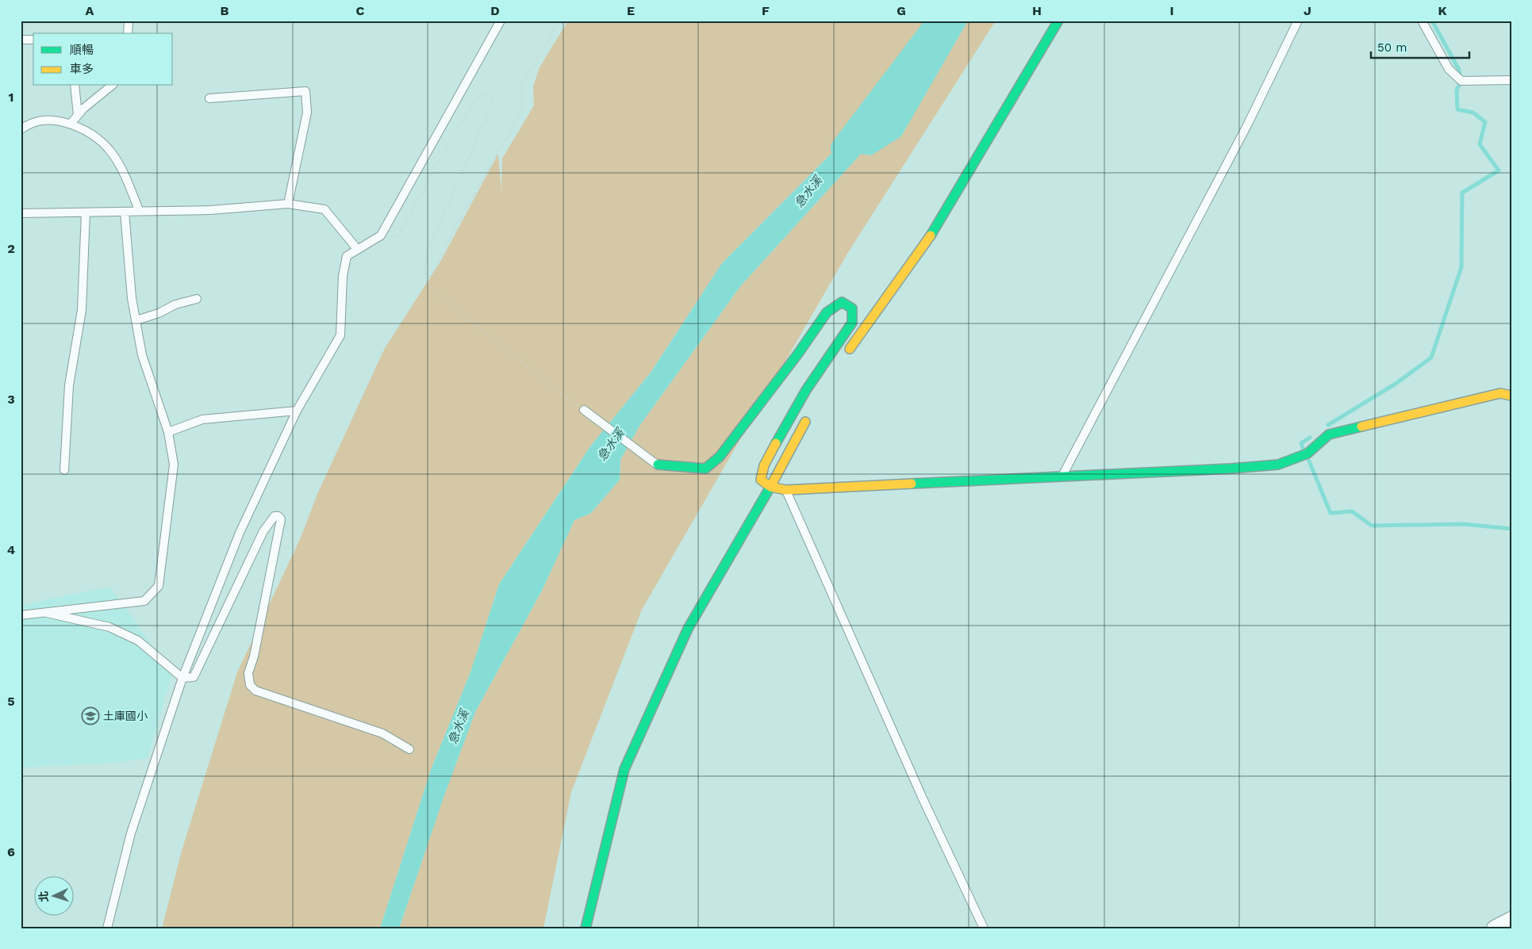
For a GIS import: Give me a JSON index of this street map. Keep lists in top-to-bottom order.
{
  "water": ["急水溪"],
  "places": {
    "school or university": ["土庫國小"]
  },
  "legend": ["順暢", "車多"],
  "scale_bar": "50 m",
  "north": "left",
  "grid": {
    "columns": [
      "A",
      "B",
      "C",
      "D",
      "E",
      "F",
      "G",
      "H",
      "I",
      "J",
      "K"
    ],
    "rows": [
      "1",
      "2",
      "3",
      "4",
      "5",
      "6"
    ]
  }
}
